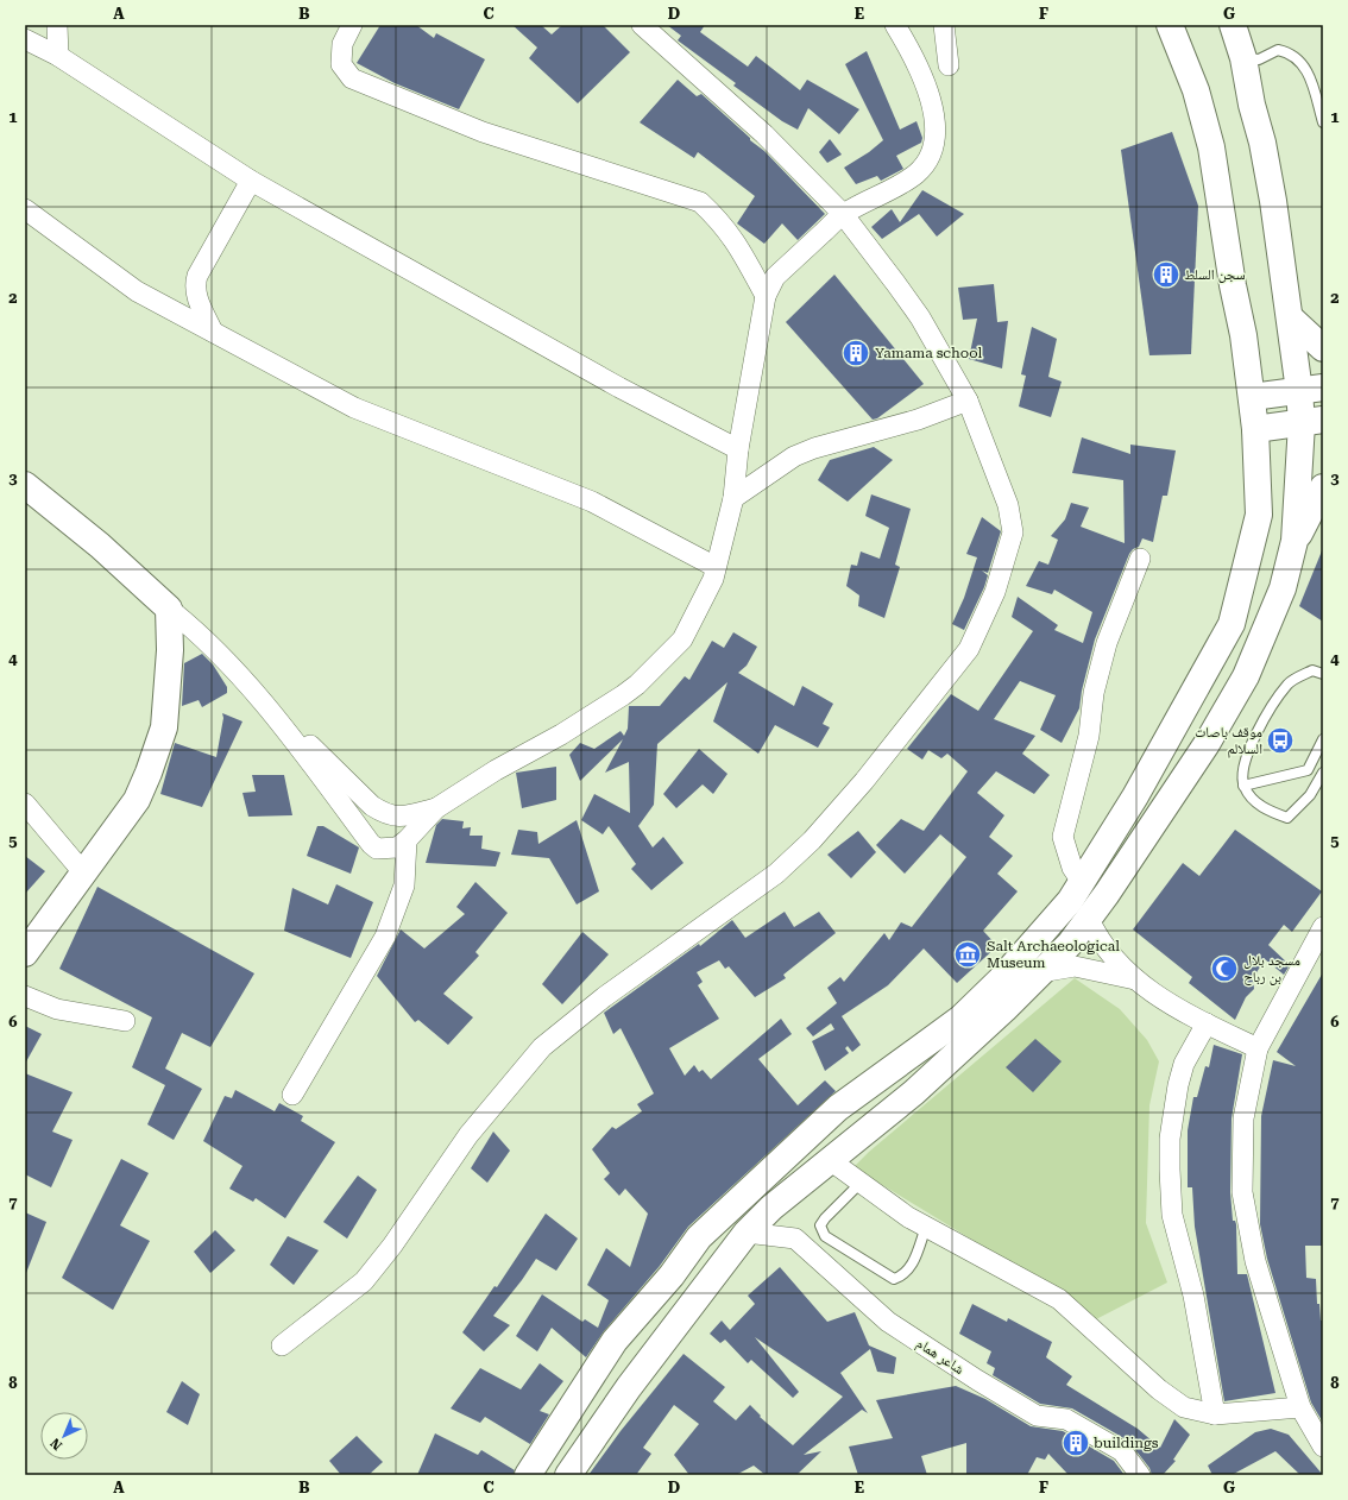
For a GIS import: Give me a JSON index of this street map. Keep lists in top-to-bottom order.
{
  "streets": {
    "street": ["شاعر همام"]
  },
  "places": {
    "building": ["سجن السلط", "Yamama school", "buildings"],
    "bus stop": ["موقف باصات السلالم"],
    "museum": ["Salt Archaeological Museum"],
    "mosque": ["مسجد بلال بن رباح"]
  },
  "north": "bottom left",
  "grid": {
    "columns": [
      "A",
      "B",
      "C",
      "D",
      "E",
      "F",
      "G"
    ],
    "rows": [
      "1",
      "2",
      "3",
      "4",
      "5",
      "6",
      "7",
      "8"
    ]
  }
}
